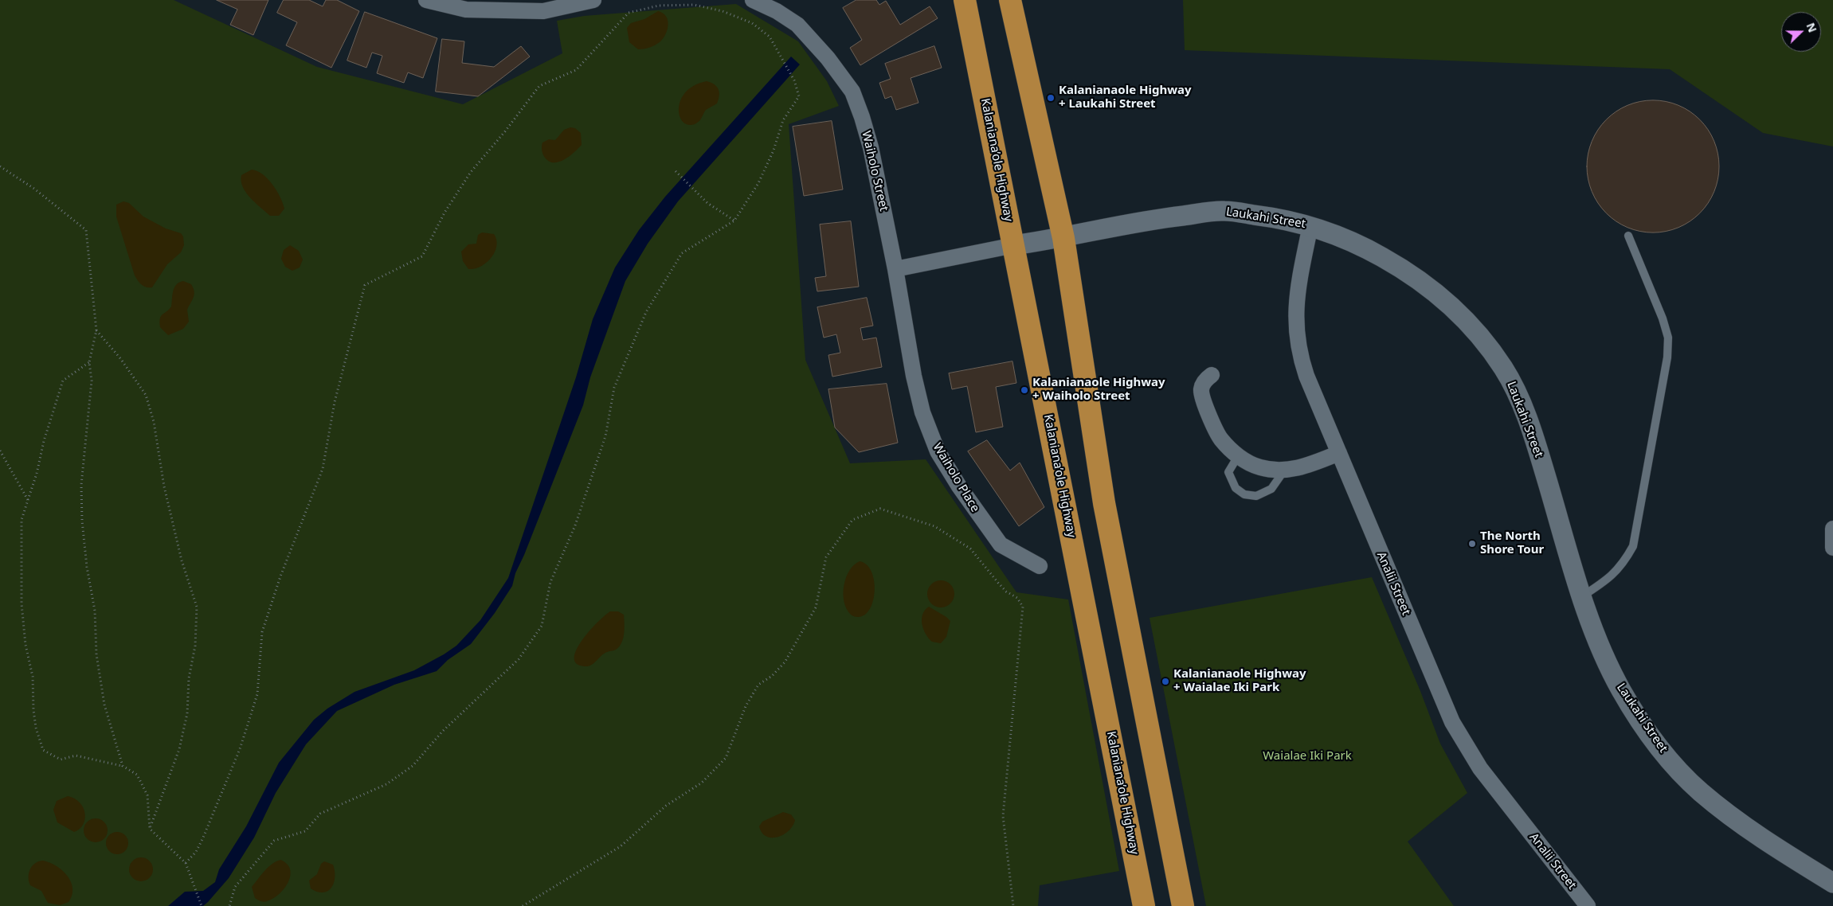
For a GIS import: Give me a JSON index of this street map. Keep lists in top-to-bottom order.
{
  "streets": {
    "highway": ["Kalaniana’ole Highway"],
    "street": [
      "Waiholo Street",
      "Laukahi Street",
      "Waiholo Place",
      "Analii Street"
    ]
  },
  "crossings": [
    ["Kalaniana’ole Highway", "Laukahi Street"],
    ["Waiholo Street", "Waiholo Place"],
    ["Laukahi Street", "Analii Street"]
  ],
  "parks": ["Waialae Iki Park"],
  "places": [
    "Kalanianaole Highway + Laukahi Street",
    "Kalanianaole Highway + Waiholo Street",
    "The North Shore Tour",
    "Kalanianaole Highway + Waialae Iki Park"
  ],
  "north": "right"
}
